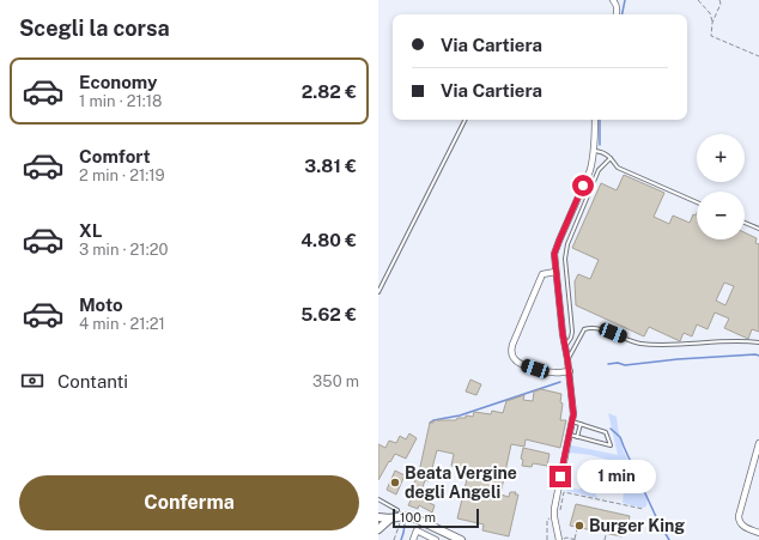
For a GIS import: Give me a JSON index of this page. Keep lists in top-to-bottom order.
{
  "places": ["Beata Vergine degli Angeli", "Burger King"],
  "scale_bar": "100 m",
  "page": {
    "heading": "Scegli la corsa",
    "banner": ["Via Cartiera", "Via Cartiera"],
    "list": [
      {
        "name": "Economy",
        "note": "1 min · 21:18",
        "value": "2.82 €"
      },
      {
        "name": "Comfort",
        "note": "2 min · 21:19",
        "value": "3.81 €"
      },
      {
        "name": "XL",
        "note": "3 min · 21:20",
        "value": "4.80 €"
      },
      {
        "name": "Moto",
        "note": "4 min · 21:21",
        "value": "5.62 €"
      }
    ],
    "map_buttons": ["+", "−"],
    "pay": ["Contanti", "350 m"],
    "bubble": "1 min",
    "buttons": "Conferma",
    "scale": "100 m"
  }
}
